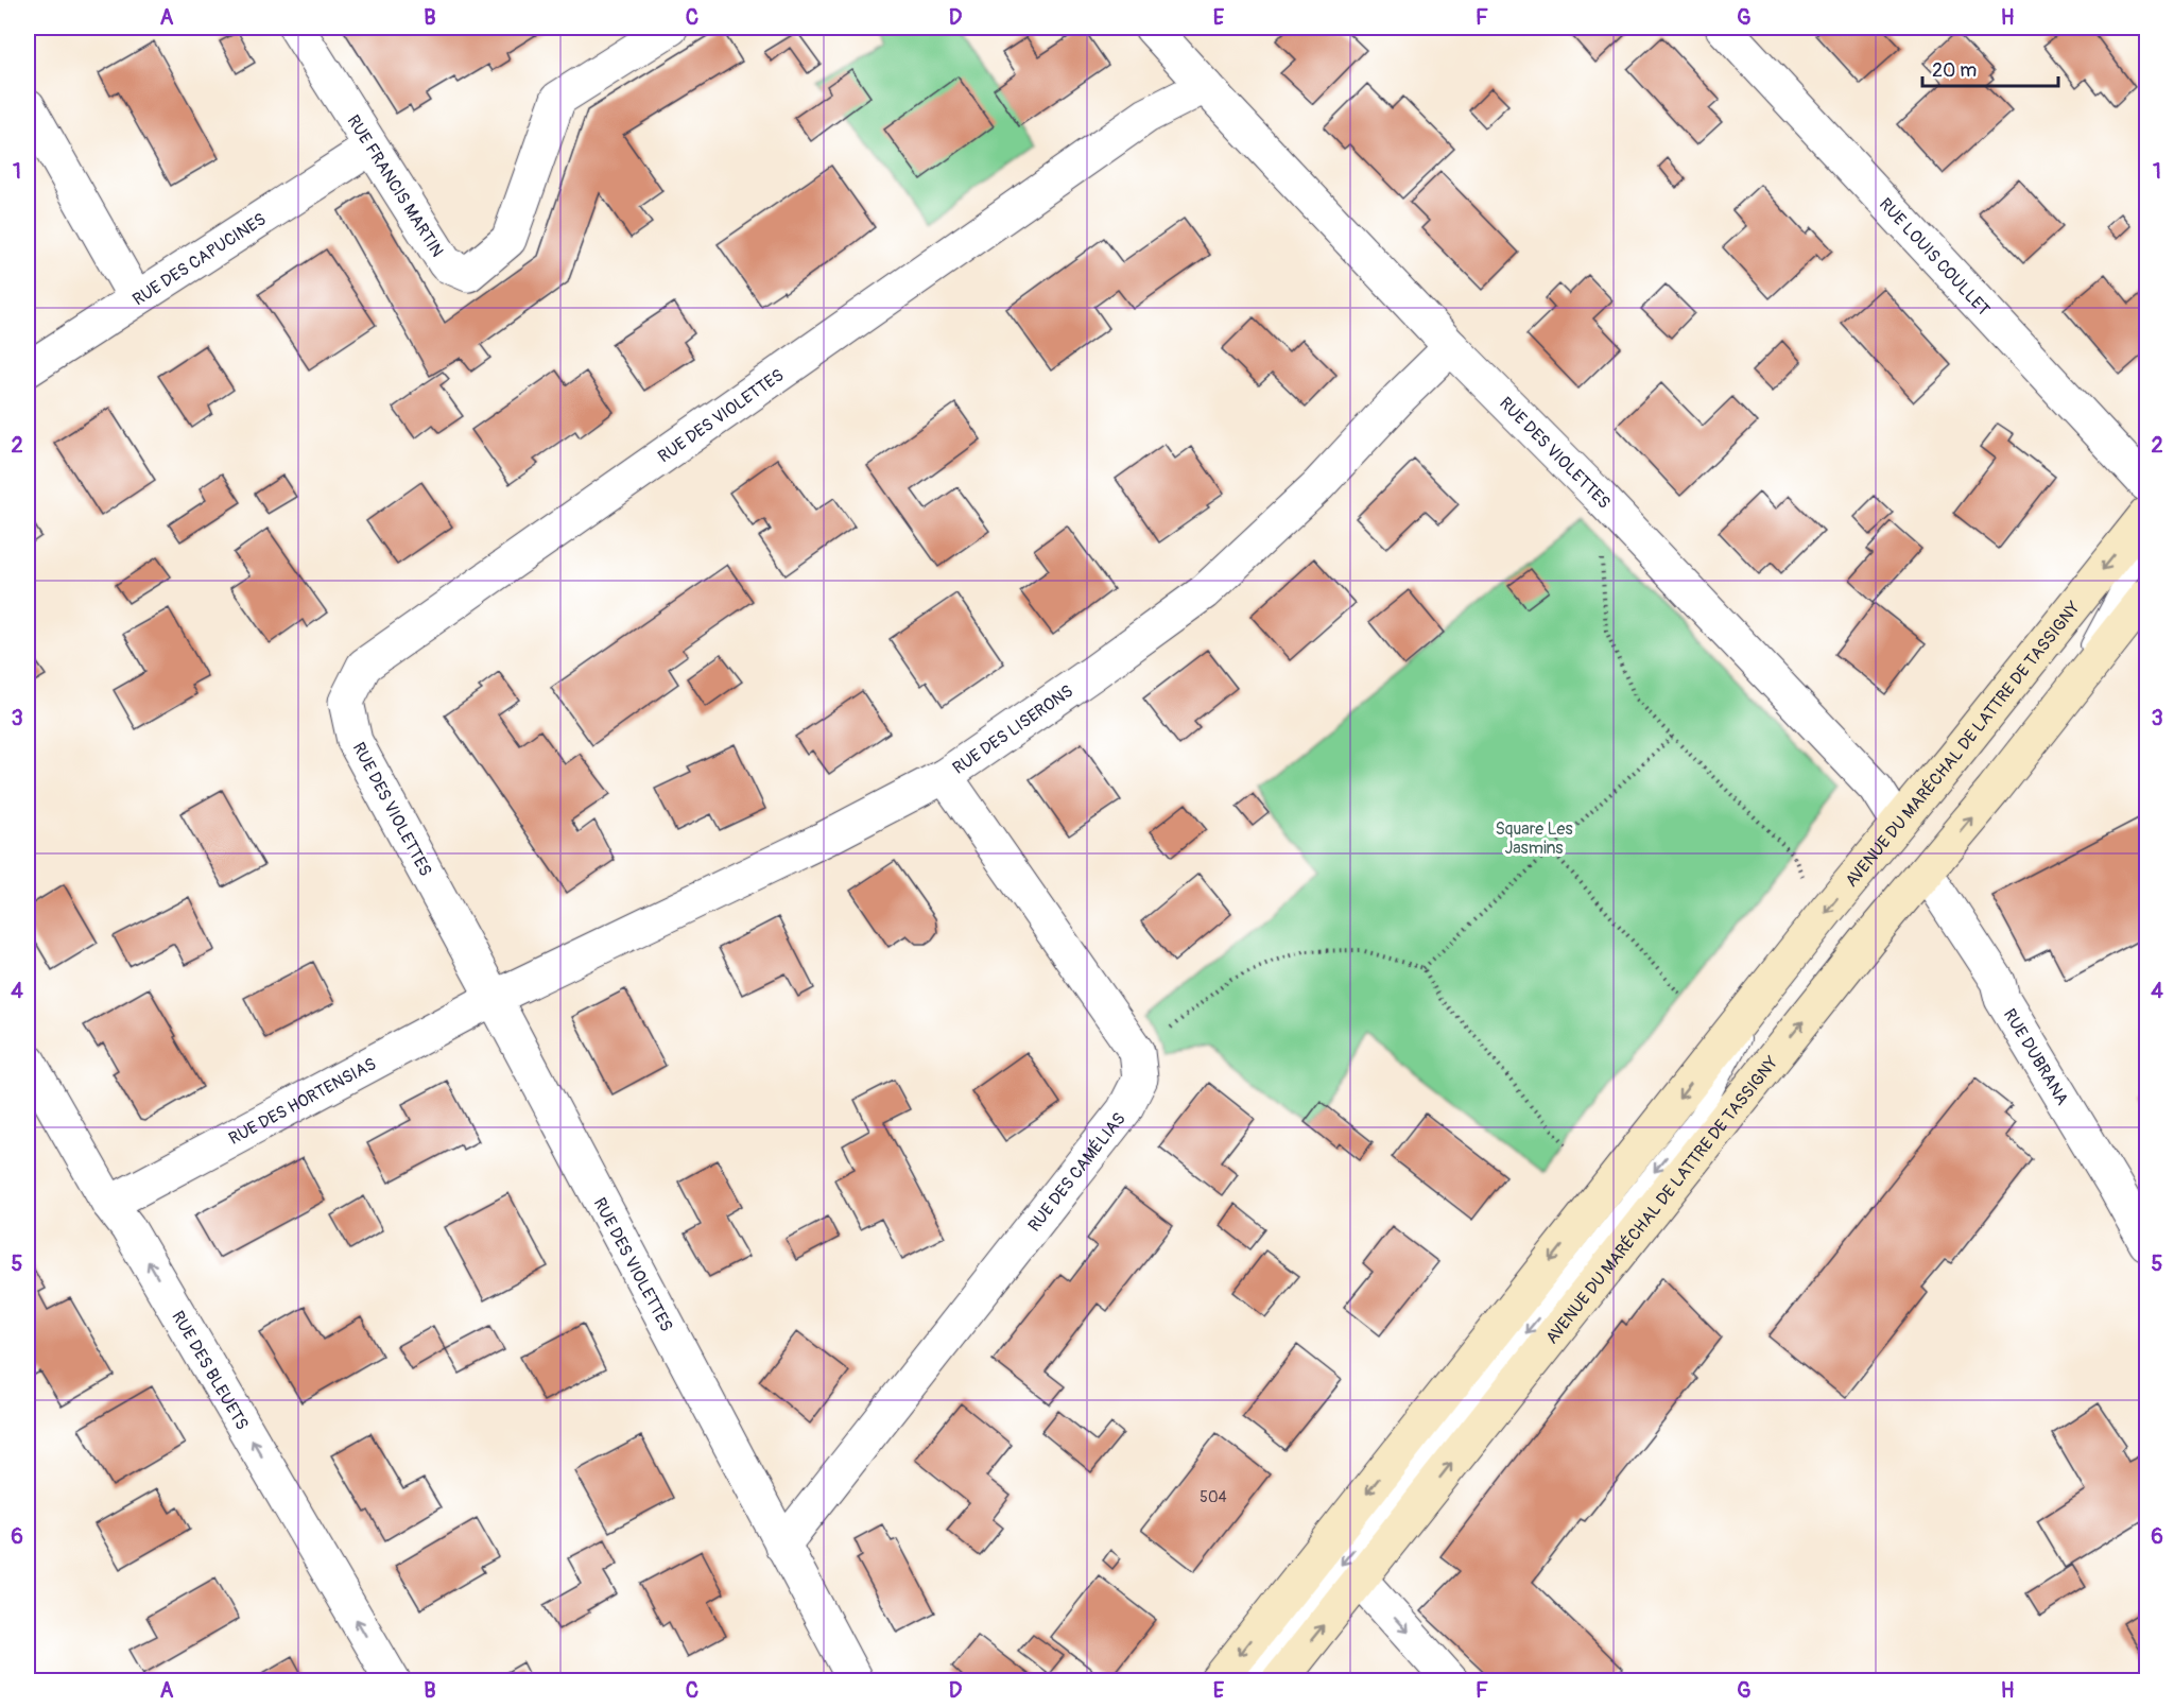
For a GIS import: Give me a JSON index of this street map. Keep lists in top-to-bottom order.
{
  "streets": {
    "main road": ["AVENUE DU MARÉCHAL DE LATTRE DE TASSIGNY"],
    "street": [
      "RUE FRANCIS MARTIN",
      "RUE LOUIS COULLET",
      "RUE DES CAPUCINES",
      "RUE DES VIOLETTES",
      "RUE DES LISERONS",
      "RUE DUBRANA",
      "RUE DES HORTENSIAS",
      "RUE DES CAMÉLIAS",
      "RUE DES BLEUETS"
    ]
  },
  "crossings": [
    ["RUE FRANCIS MARTIN", "RUE DES CAPUCINES"],
    ["RUE DES VIOLETTES", "RUE DES LISERONS"],
    ["RUE DES VIOLETTES", "AVENUE DU MARÉCHAL DE LATTRE DE TASSIGNY"],
    ["RUE DES VIOLETTES", "RUE DES HORTENSIAS"],
    ["RUE DES VIOLETTES", "RUE DES CAMÉLIAS"],
    ["RUE DES LISERONS", "RUE DES HORTENSIAS"],
    ["AVENUE DU MARÉCHAL DE LATTRE DE TASSIGNY", "RUE DUBRANA"],
    ["RUE DES HORTENSIAS", "RUE DES BLEUETS"]
  ],
  "one_way": ["RUE DES BLEUETS"],
  "parks": ["Square Les Jasmins"],
  "house_numbers": ["504"],
  "scale_bar": "20 m",
  "grid": {
    "columns": [
      "A",
      "B",
      "C",
      "D",
      "E",
      "F",
      "G",
      "H"
    ],
    "rows": [
      "1",
      "2",
      "3",
      "4",
      "5",
      "6"
    ]
  }
}
